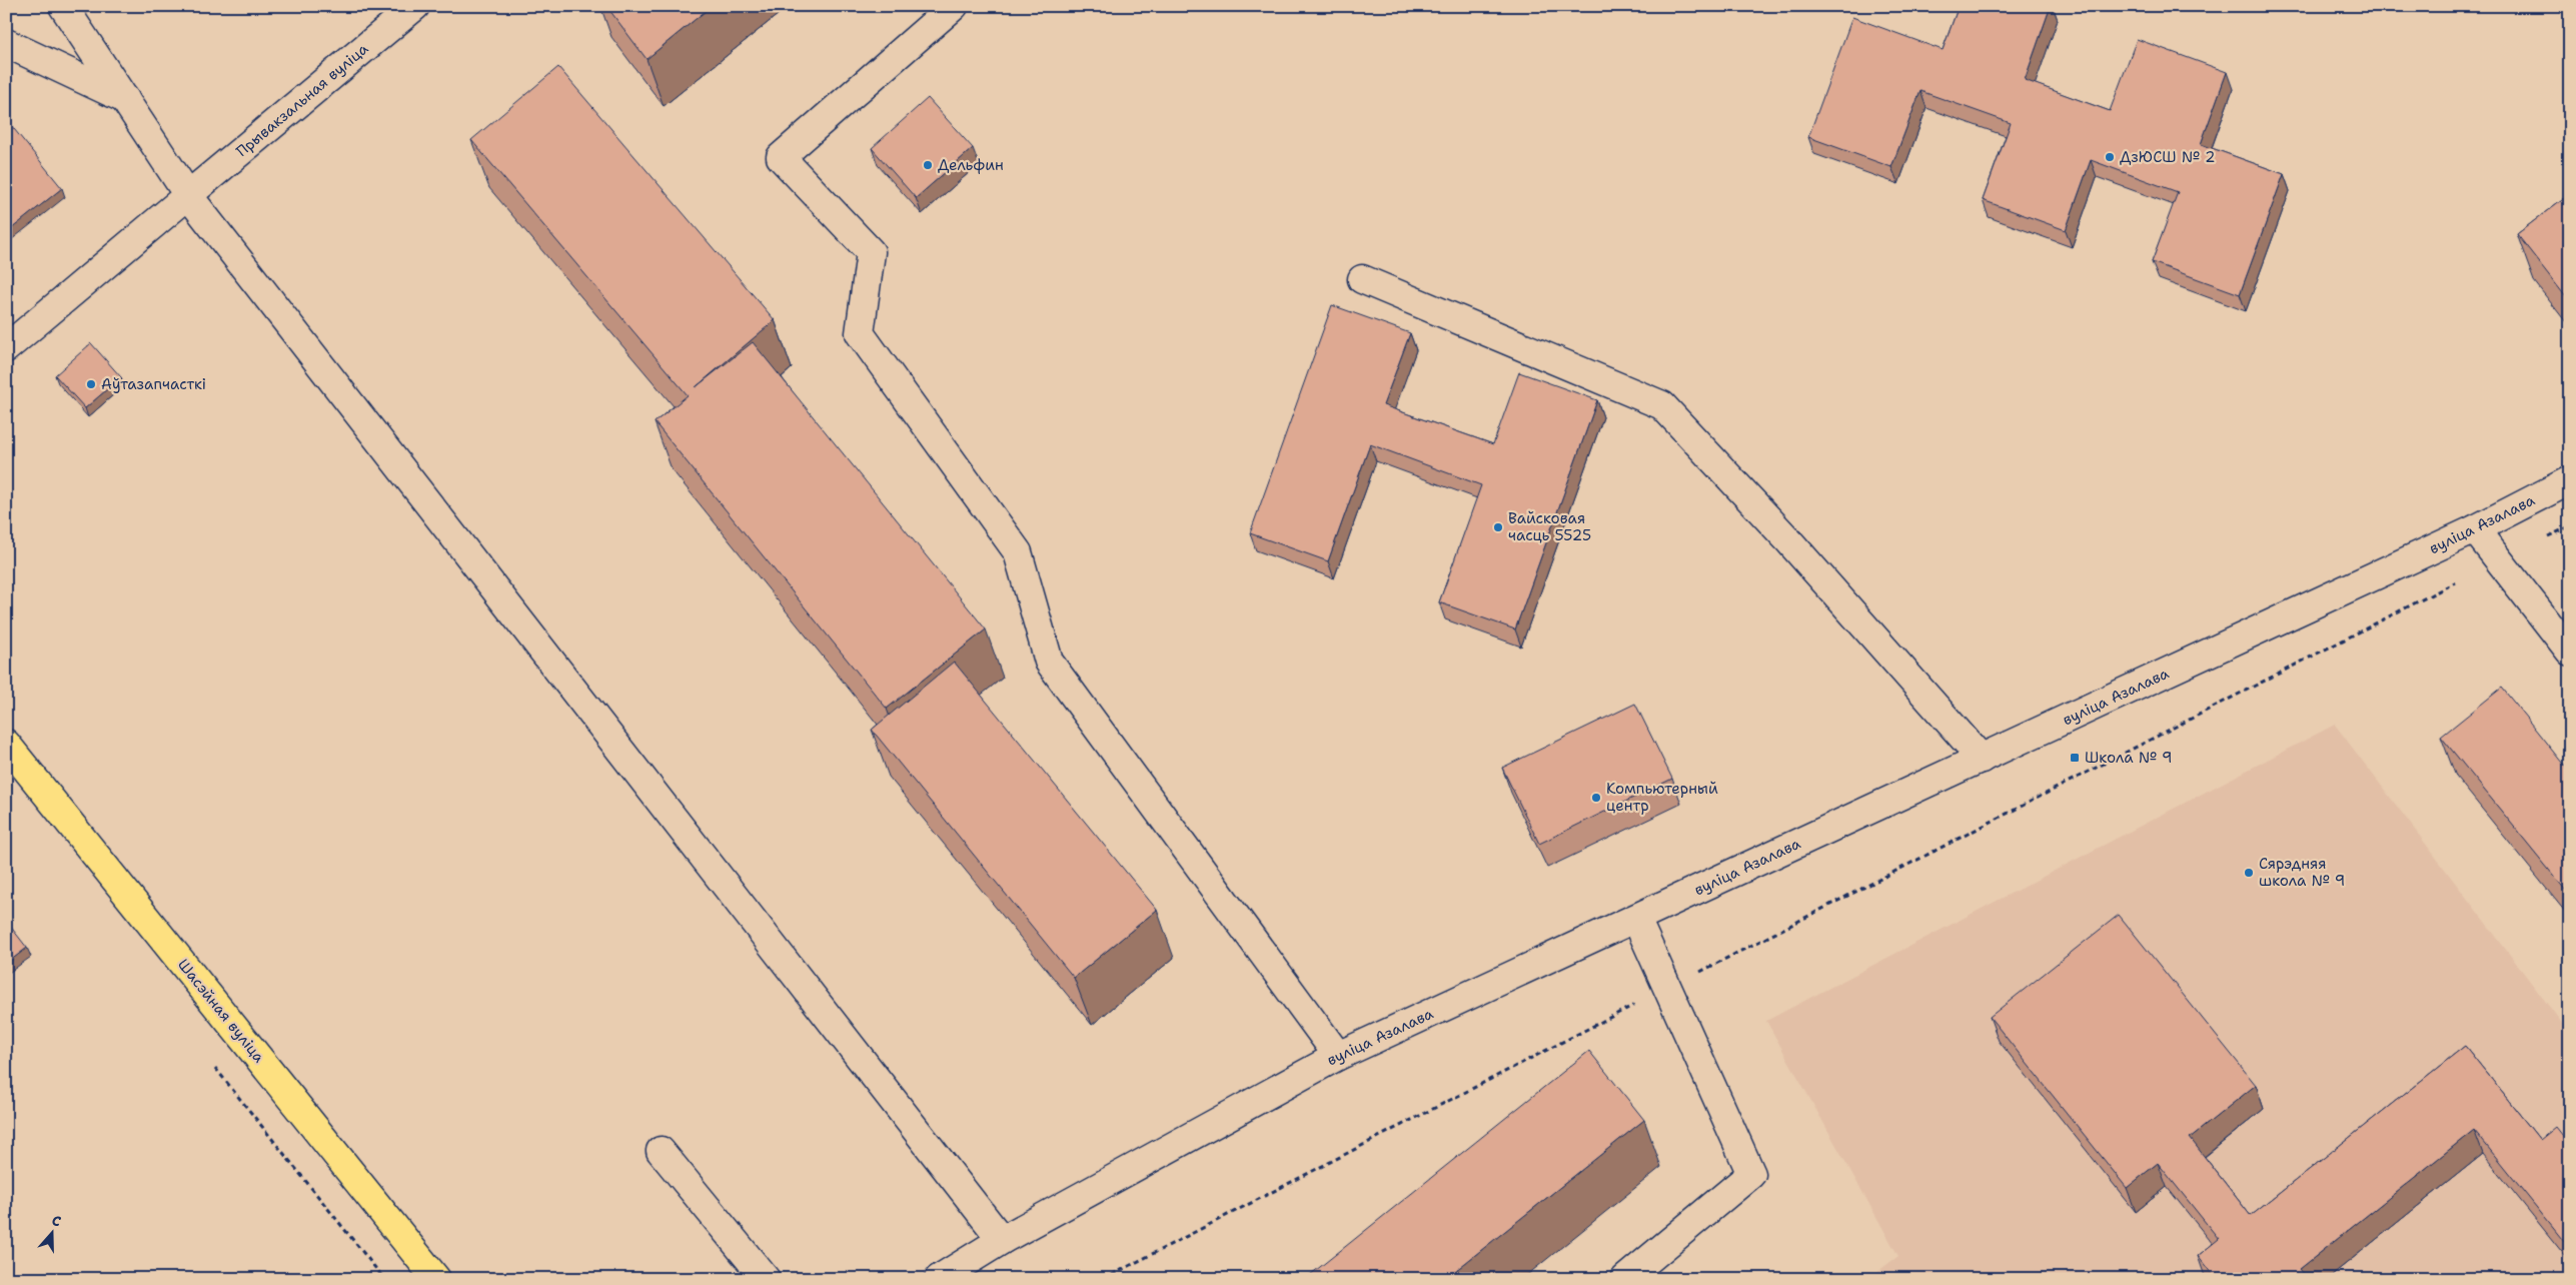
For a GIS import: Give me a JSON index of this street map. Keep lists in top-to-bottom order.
{
  "streets": {
    "main road": ["Шасэйная вуліца"],
    "street": ["Прывакзальная вуліца", "вуліца Азалава"]
  },
  "places": {
    "other": [
      "ДзЮСШ № 2",
      "Дельфин",
      "Аўтазапчасткі",
      "Вайсковая часць 5525",
      "Компьютерный центр",
      "Сярэдняя школа № 9"
    ],
    "transit": ["Школа № 9"]
  },
  "north": "top"
}
